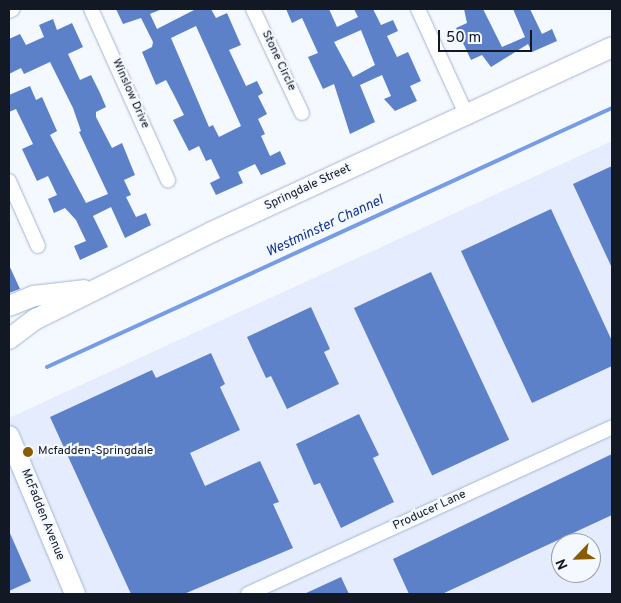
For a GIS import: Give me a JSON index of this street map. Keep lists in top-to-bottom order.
{
  "streets": {
    "main road": ["Springdale Street", "McFadden Avenue"],
    "street": ["Stone Circle", "Winslow Drive", "Producer Lane"]
  },
  "water": ["Westminster Channel"],
  "places": ["Mcfadden-Springdale"],
  "scale_bar": "50 m",
  "north": "bottom left"
}
